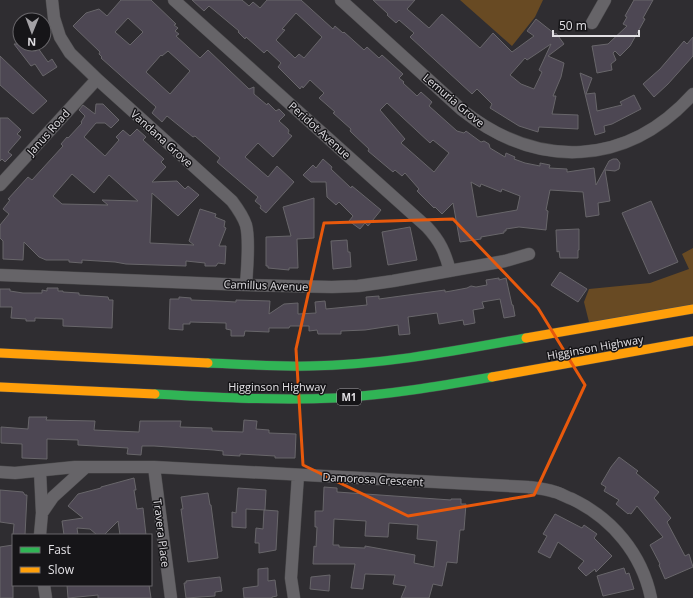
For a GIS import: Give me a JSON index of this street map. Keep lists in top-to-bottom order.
{
  "streets": {
    "highway": ["Higginson Highway", "M1"],
    "street": [
      "Lemuria Grove",
      "Peridot Avenue",
      "Janus Road",
      "Vandana Grove",
      "Camillus Avenue",
      "Damorosa Crescent",
      "Travera Place"
    ]
  },
  "crossings": [
    ["Peridot Avenue", "Camillus Avenue"],
    ["Janus Road", "Vandana Grove"],
    ["Vandana Grove", "Camillus Avenue"],
    ["Damorosa Crescent", "Travera Place"]
  ],
  "legend": ["Fast", "Slow"],
  "scale_bar": "50 m",
  "north": "bottom"
}
